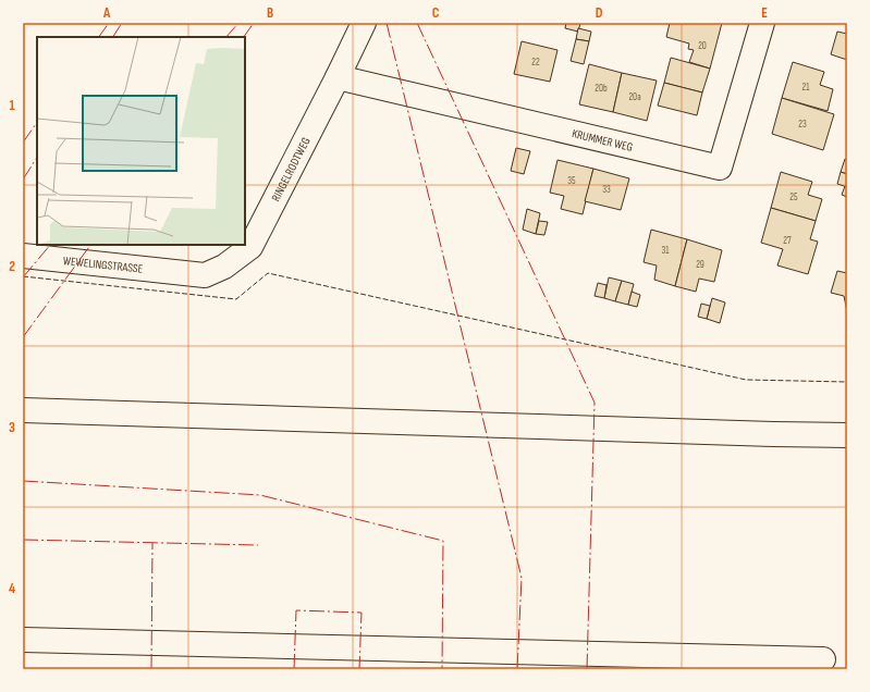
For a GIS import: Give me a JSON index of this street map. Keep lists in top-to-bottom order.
{
  "streets": {
    "street": ["KRUMMER WEG", "RINGELRODTWEG", "WEWELINGSTRASSE"]
  },
  "crossings": [
    ["KRUMMER WEG", "RINGELRODTWEG"],
    ["RINGELRODTWEG", "WEWELINGSTRASSE"]
  ],
  "house_numbers": [
    "20",
    "22",
    "21",
    "20b",
    "20a",
    "23",
    "35",
    "33",
    "25",
    "27",
    "31",
    "29"
  ],
  "grid": {
    "columns": [
      "A",
      "B",
      "C",
      "D",
      "E"
    ],
    "rows": [
      "1",
      "2",
      "3",
      "4"
    ]
  }
}
